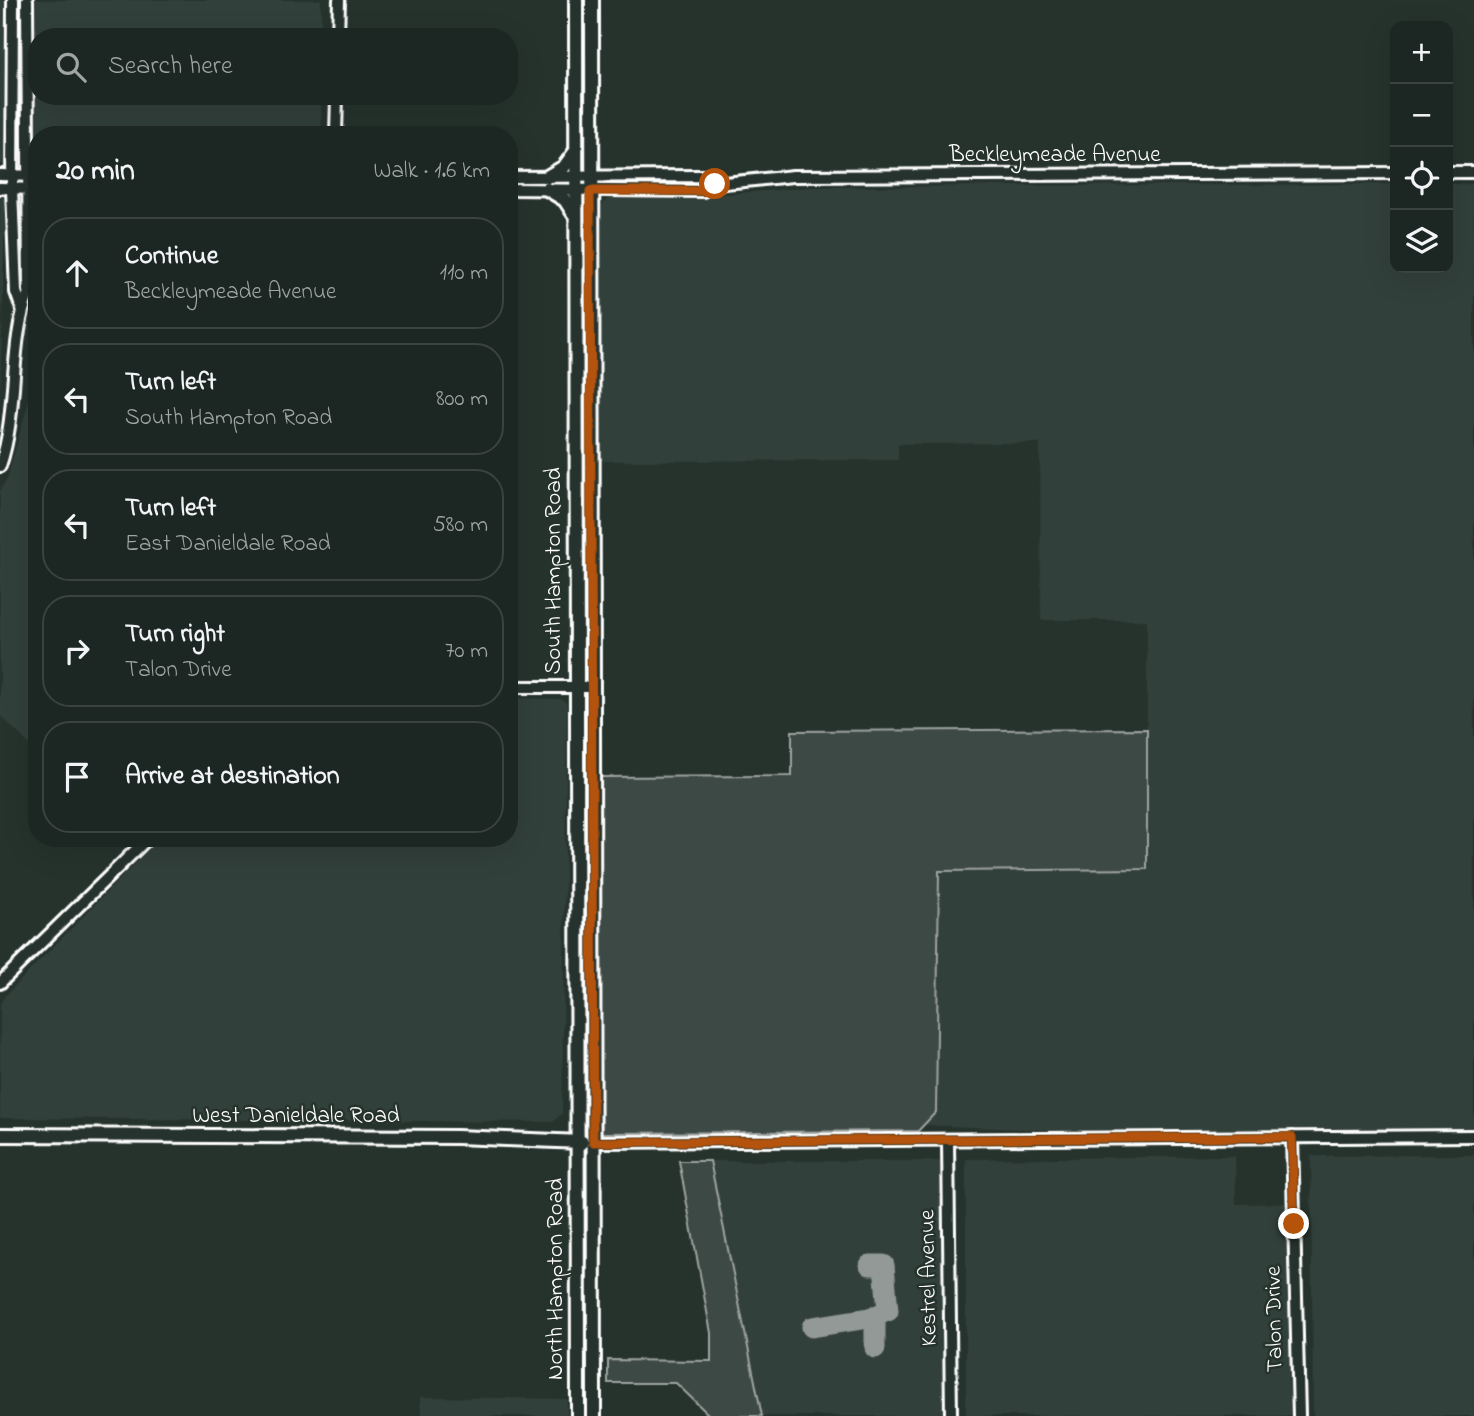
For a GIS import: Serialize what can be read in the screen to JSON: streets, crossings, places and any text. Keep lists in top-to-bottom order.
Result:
{
  "streets": {
    "main road": ["South Hampton Road", "West Danieldale Road", "North Hampton Road"],
    "street": ["Beckleymeade Avenue", "Kestrel Avenue", "Talon Drive"]
  },
  "crossings": [
    ["Beckleymeade Avenue", "South Hampton Road"],
    ["South Hampton Road", "West Danieldale Road"],
    ["South Hampton Road", "North Hampton Road"],
    ["West Danieldale Road", "North Hampton Road"]
  ],
  "page": {
    "map_buttons": ["+", "−"],
    "search": "Search here",
    "heading": ["20 min", "Walk · 1.6 km"],
    "list": [
      ["Continue", "Beckleymeade Avenue", "110 m"],
      ["Turn left", "South Hampton Road", "800 m"],
      ["Turn left", "East Danieldale Road", "580 m"],
      ["Turn right", "Talon Drive", "70 m"],
      "Arrive at destination"
    ]
  }
}
